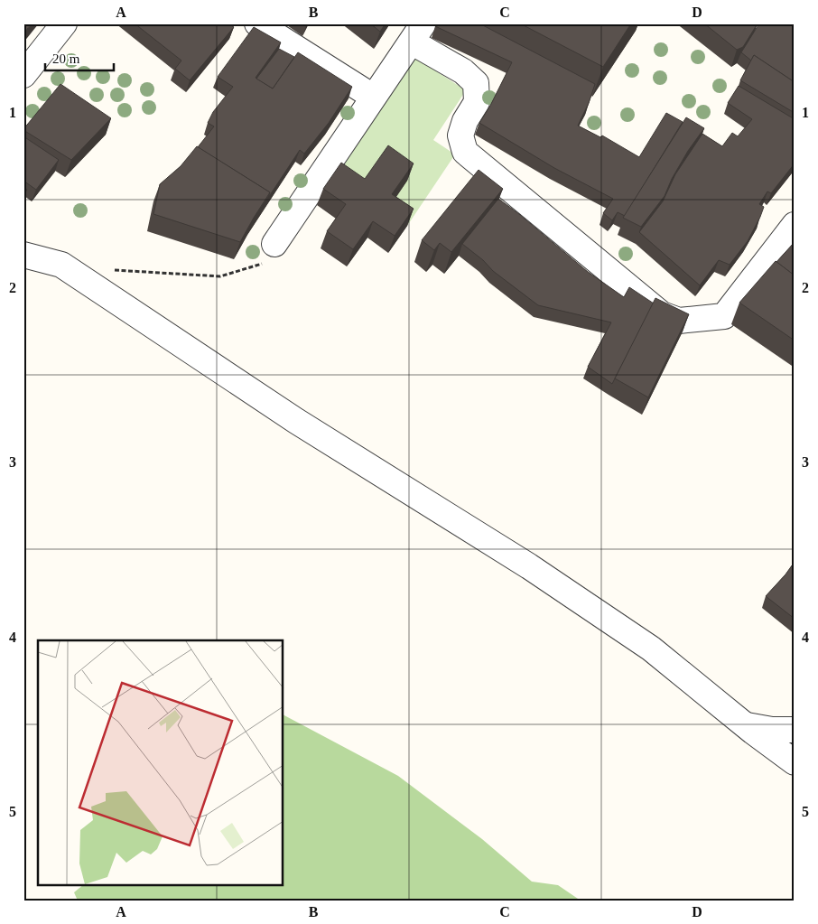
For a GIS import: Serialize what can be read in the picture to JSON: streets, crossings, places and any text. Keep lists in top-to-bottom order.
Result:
{
  "scale_bar": "20 m",
  "grid": {
    "columns": [
      "A",
      "B",
      "C",
      "D"
    ],
    "rows": [
      "1",
      "2",
      "3",
      "4",
      "5"
    ]
  }
}
